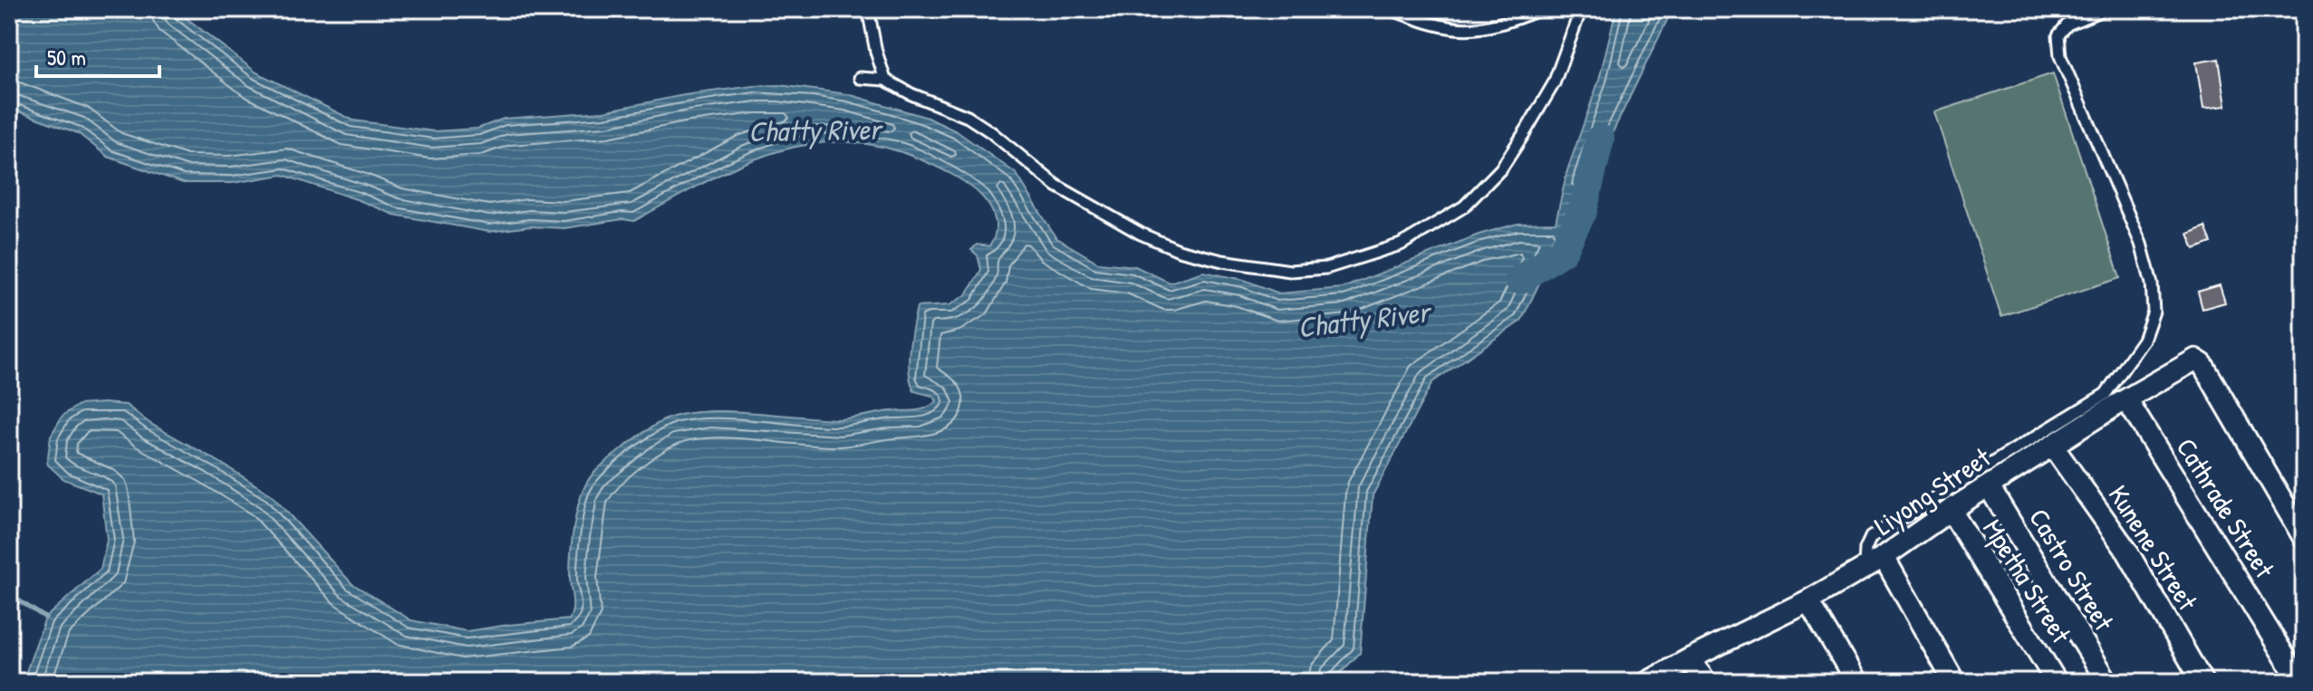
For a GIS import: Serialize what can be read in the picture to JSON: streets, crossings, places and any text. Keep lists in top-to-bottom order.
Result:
{
  "streets": {
    "street": [
      "Liyong Street",
      "Cathrade Street",
      "Kunene Street",
      "Castro Street",
      "Mpetha Street"
    ]
  },
  "crossings": [
    ["Liyong Street", "Cathrade Street"],
    ["Liyong Street", "Kunene Street"],
    ["Liyong Street", "Castro Street"],
    ["Liyong Street", "Mpetha Street"]
  ],
  "water": ["Chatty River"],
  "scale_bar": "50 m"
}
